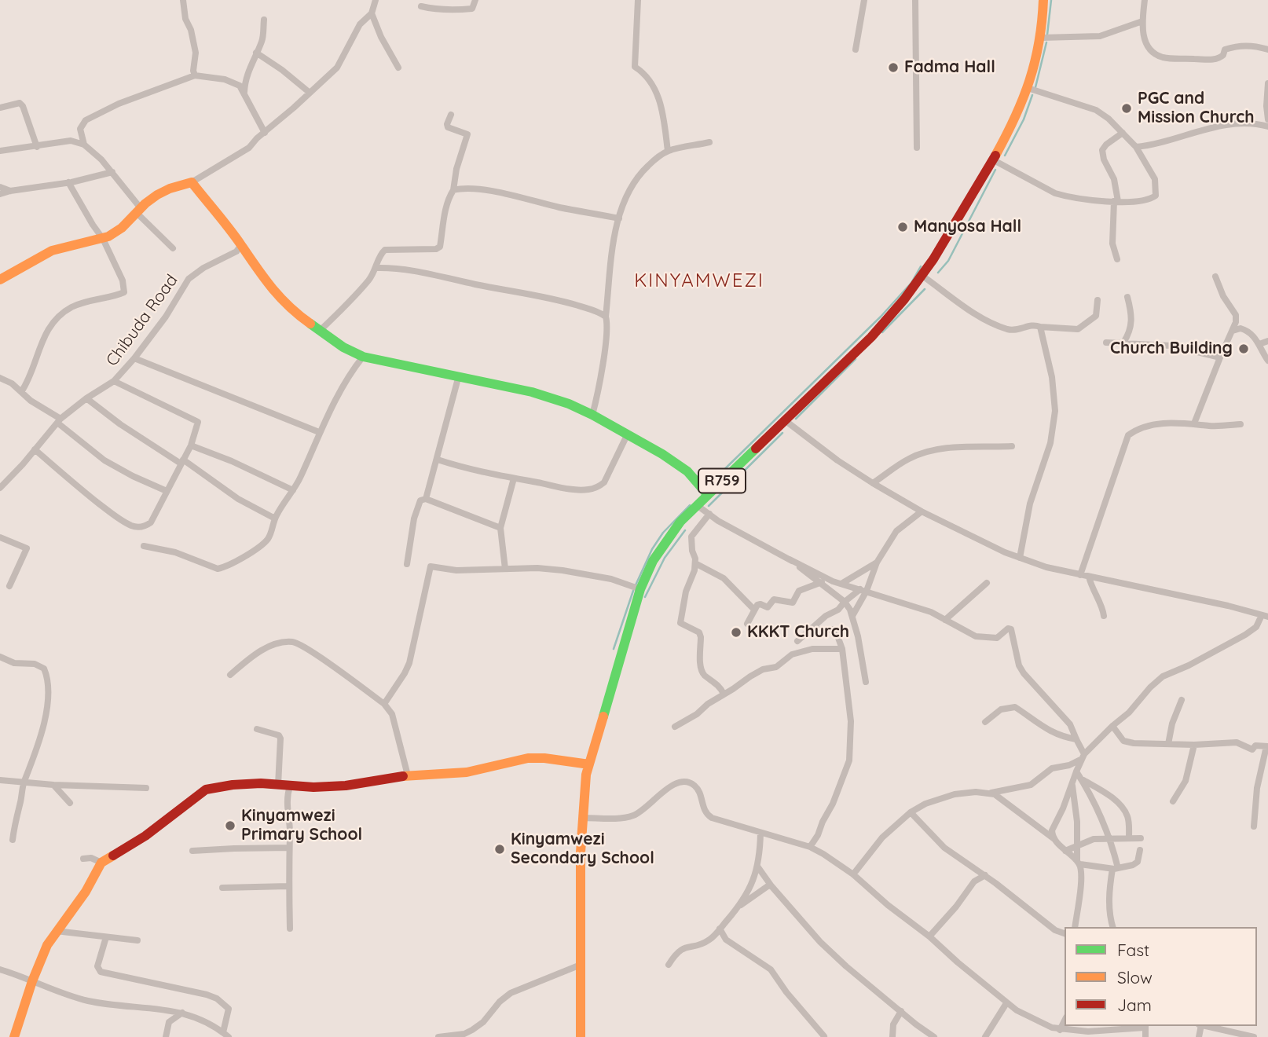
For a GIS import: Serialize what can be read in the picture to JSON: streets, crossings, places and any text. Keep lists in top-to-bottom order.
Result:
{
  "streets": {
    "street": ["Chibuda Road", "R759"]
  },
  "districts": ["KINYAMWEZI"],
  "places": [
    "Fadma Hall",
    "PGC and Mission Church",
    "Manyosa Hall",
    "Church Building",
    "KKKT Church",
    "Kinyamwezi Primary School",
    "Kinyamwezi Secondary School"
  ],
  "legend": ["Fast", "Slow", "Jam"]
}
